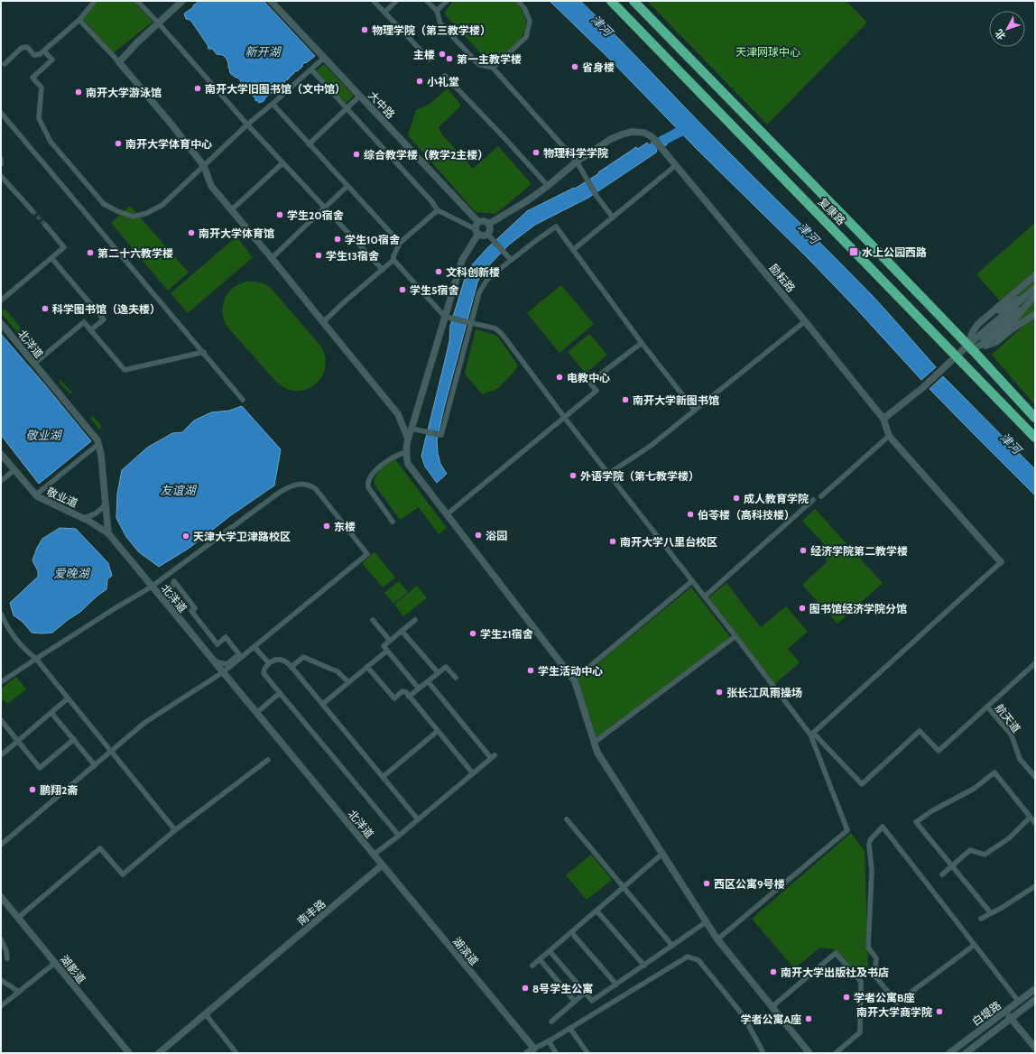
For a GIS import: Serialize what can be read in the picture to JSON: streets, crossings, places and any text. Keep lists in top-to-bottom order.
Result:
{
  "streets": {
    "highway": ["复康路"],
    "street": [
      "大中路",
      "励耘路",
      "北洋道",
      "敬业道",
      "航天道",
      "南丰路",
      "湖滨道",
      "湖影道",
      "白堤路"
    ]
  },
  "crossings": [
    ["北洋道", "敬业道"],
    ["北洋道", "南丰路"],
    ["北洋道", "湖滨道"],
    ["南丰路", "湖滨道"]
  ],
  "water": [
    "津河",
    "新开湖",
    "敬业湖",
    "友谊湖",
    "爱晚湖"
  ],
  "parks": ["天津网球中心"],
  "places": {
    "other": [
      "物理学院（第三教学楼）",
      "主楼",
      "第一主教学楼",
      "省身楼",
      "小礼堂",
      "南开大学旧图书馆（文中馆）",
      "南开大学游泳馆",
      "南开大学体育中心",
      "物理科学学院",
      "综合教学楼（教学2主楼）",
      "学生20宿舍",
      "南开大学体育馆",
      "学生10宿舍",
      "第二十六教学楼",
      "学生13宿舍",
      "文科创新楼",
      "学生5宿舍",
      "科学图书馆（逸夫楼）",
      "电教中心",
      "南开大学新图书馆",
      "外语学院（第七教学楼）",
      "成人教育学院",
      "伯苓楼（高科技楼）",
      "东楼",
      "浴园",
      "天津大学卫津路校区",
      "南开大学八里台校区",
      "经济学院第二教学楼",
      "图书馆经济学院分馆",
      "学生21宿舍",
      "学生活动中心",
      "张长江风雨操场",
      "鹏翔2斋",
      "西区公寓9号楼",
      "南开大学出版社及书店",
      "8号学生公寓",
      "学者公寓B座",
      "南开大学商学院",
      "学者公寓A座"
    ],
    "transit": ["水上公园西路"]
  },
  "north": "bottom left"
}
